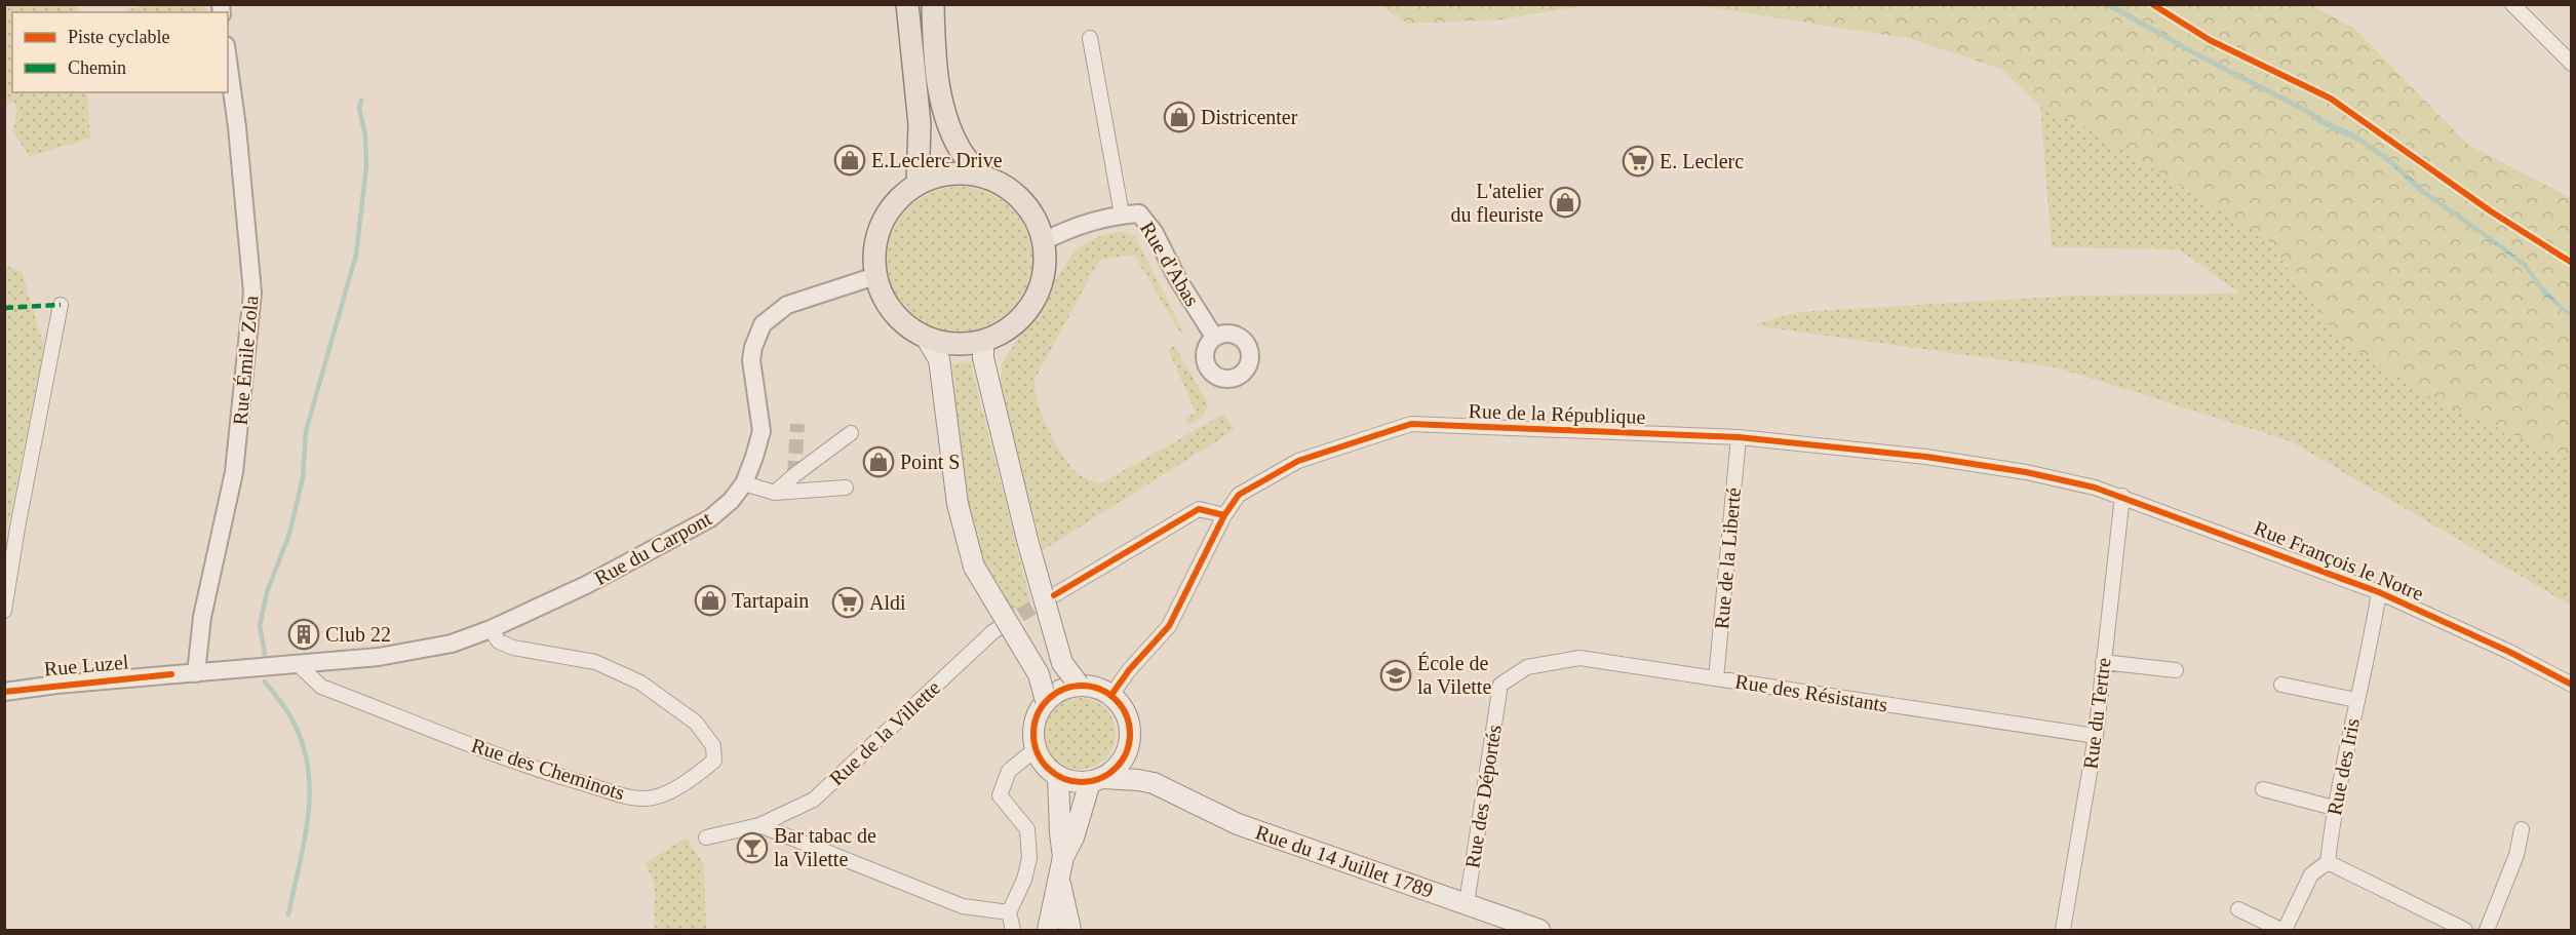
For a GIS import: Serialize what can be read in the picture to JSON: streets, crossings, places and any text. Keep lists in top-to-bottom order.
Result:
{
  "streets": {
    "main road": ["Rue du 14 Juillet 1789"],
    "street": [
      "Rue d'Abas",
      "Rue Émile Zola",
      "Rue de la République",
      "Rue du Carpont",
      "Rue de la Liberté",
      "Rue François le Notre",
      "Rue Luzel",
      "Rue des Résistants",
      "Rue du Tertre",
      "Rue de la Villette",
      "Rue des Iris",
      "Rue des Cheminots",
      "Rue des Déportés"
    ]
  },
  "crossings": [
    ["Rue d'Abas", "Rue du Carpont"],
    ["Rue Émile Zola", "Rue Luzel"],
    ["Rue de la République", "Rue de la Liberté"],
    ["Rue de la République", "Rue François le Notre"],
    ["Rue de la République", "Rue du Tertre"],
    ["Rue de la République", "Rue du 14 Juillet 1789"],
    ["Rue du Carpont", "Rue Luzel"],
    ["Rue du Carpont", "Rue des Cheminots"],
    ["Rue de la Liberté", "Rue des Résistants"],
    ["Rue François le Notre", "Rue du Tertre"],
    ["Rue François le Notre", "Rue des Iris"],
    ["Rue des Résistants", "Rue du Tertre"],
    ["Rue des Résistants", "Rue des Déportés"],
    ["Rue des Déportés", "Rue du 14 Juillet 1789"]
  ],
  "places": {
    "shop": [
      "Districenter",
      "E.Leclerc Drive",
      "L'atelier du fleuriste",
      "Point S",
      "Tartapain"
    ],
    "supermarket": ["E. Leclerc", "Aldi"],
    "building": ["Club 22"],
    "school or university": ["École de la Vilette"],
    "bar": ["Bar tabac de la Vilette"]
  },
  "legend": ["Piste cyclable", "Chemin"]
}
